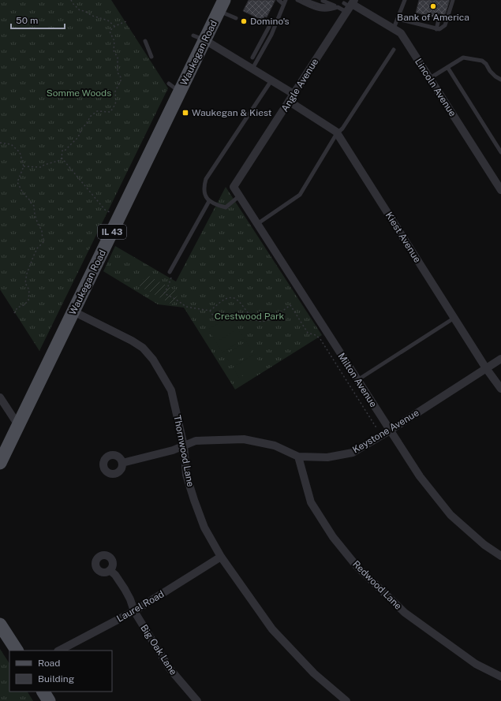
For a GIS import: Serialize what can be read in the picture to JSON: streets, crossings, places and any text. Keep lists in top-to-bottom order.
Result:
{
  "streets": {
    "main road": ["Waukegan Road", "IL 43"],
    "street": [
      "Angle Avenue",
      "Lincoln Avenue",
      "Kiest Avenue",
      "Milton Avenue",
      "Keystone Avenue",
      "Thornwood Lane",
      "Redwood Lane",
      "Laurel Road",
      "Big Oak Lane"
    ]
  },
  "crossings": [
    ["Waukegan Road", "Thornwood Lane"],
    ["Angle Avenue", "Lincoln Avenue"],
    ["Angle Avenue", "Kiest Avenue"],
    ["Angle Avenue", "Milton Avenue"],
    ["Kiest Avenue", "Keystone Avenue"],
    ["Milton Avenue", "Keystone Avenue"],
    ["Keystone Avenue", "Thornwood Lane"],
    ["Keystone Avenue", "Redwood Lane"],
    ["Thornwood Lane", "Laurel Road"],
    ["Laurel Road", "Big Oak Lane"]
  ],
  "parks": ["Somme Woods", "Crestwood Park"],
  "places": {
    "other": ["Bank of America", "Domino's"],
    "transit": ["Waukegan & Kiest"]
  },
  "legend": ["Road", "Building"],
  "scale_bar": "50 m"
}
